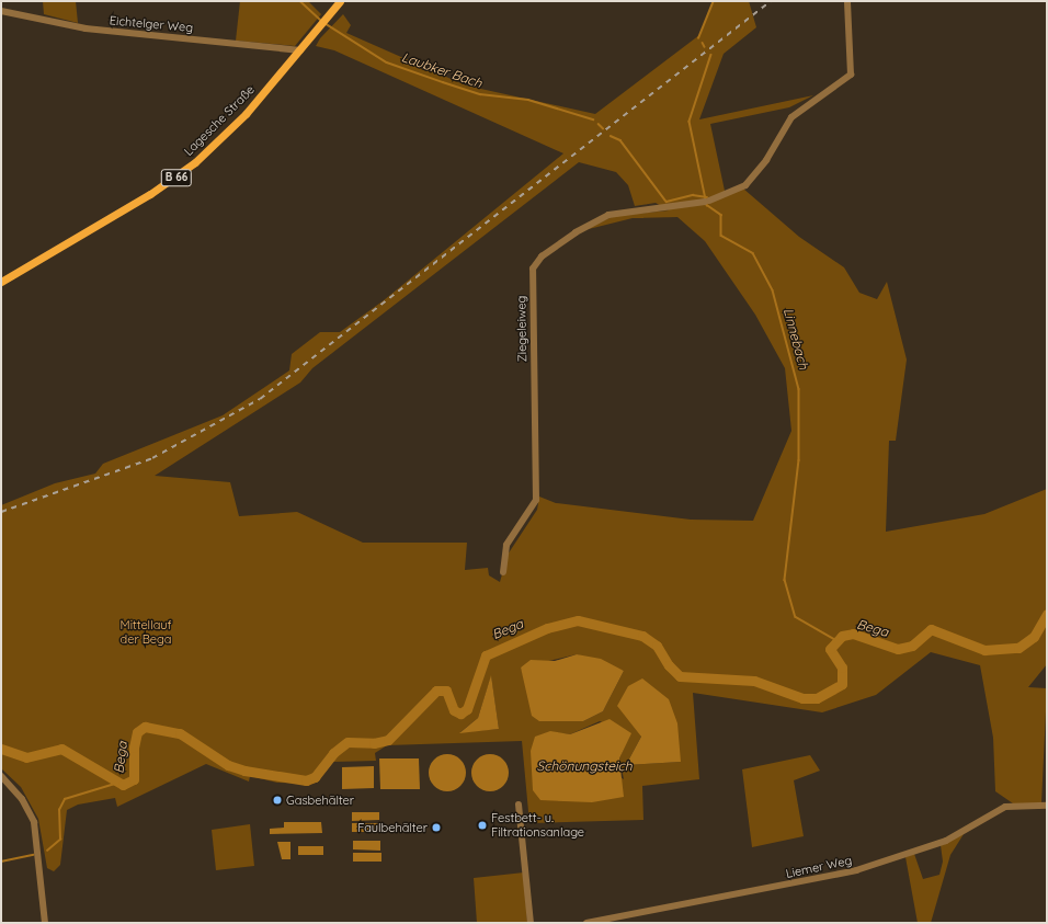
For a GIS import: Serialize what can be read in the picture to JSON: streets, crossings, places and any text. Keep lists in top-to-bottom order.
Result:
{
  "streets": {
    "main road": ["Lagesche Straße", "B 66"],
    "street": ["Eichtelger Weg", "Ziegeleiweg", "Liemer Weg"]
  },
  "crossings": [
    ["Eichtelger Weg", "Lagesche Straße"]
  ],
  "water": [
    "Laubker Bach",
    "Linnebach",
    "Bega",
    "Schönungsteich"
  ],
  "parks": ["Mittellauf der Bega"],
  "places": ["Gasbehälter", "Festbett- u. Filtrationsanlage", "Faulbehälter"]
}
